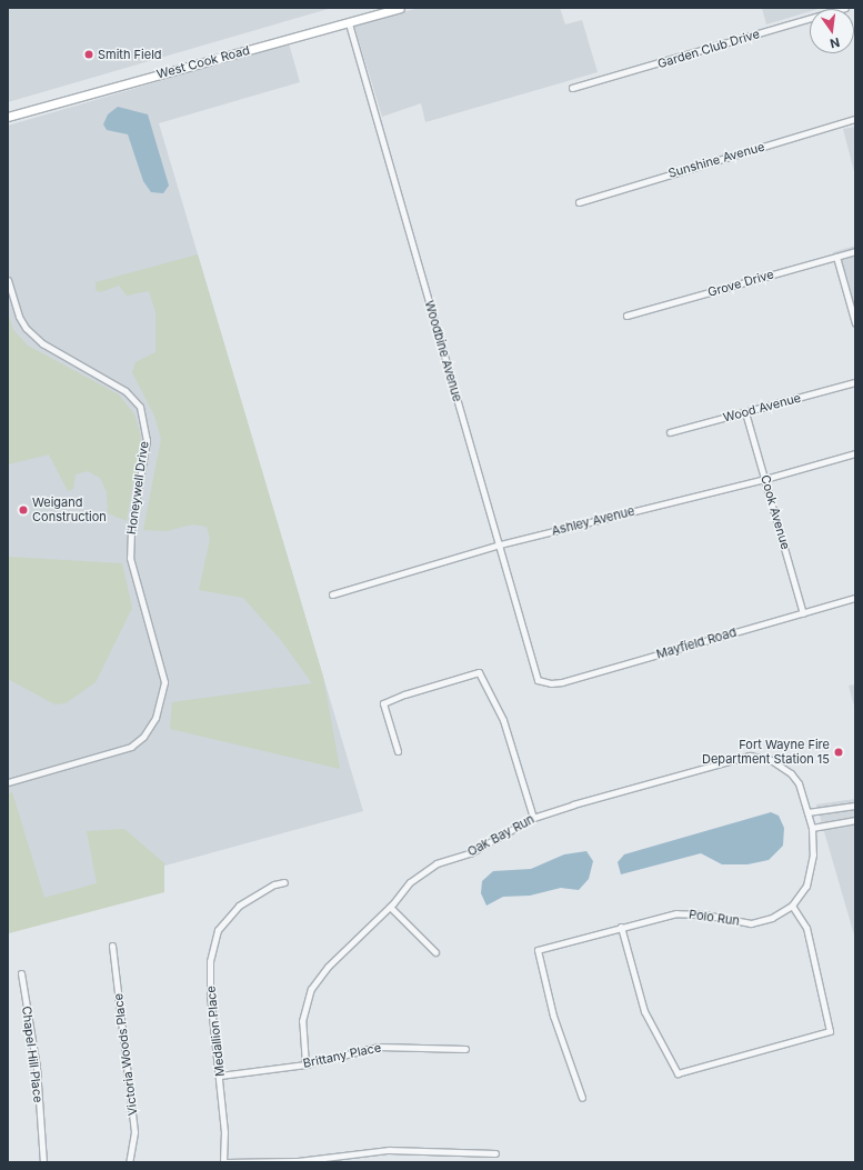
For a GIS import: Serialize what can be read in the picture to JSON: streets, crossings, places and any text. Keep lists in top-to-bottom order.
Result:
{
  "streets": {
    "main road": ["West Cook Road"],
    "street": [
      "Garden Club Drive",
      "Sunshine Avenue",
      "Grove Drive",
      "Woodbine Avenue",
      "Wood Avenue",
      "Honeywell Drive",
      "Cook Avenue",
      "Ashley Avenue",
      "Mayfield Road",
      "Oak Bay Run",
      "Polo Run",
      "Medallion Place",
      "Chapel Hill Place",
      "Victoria Woods Place",
      "Brittany Place"
    ]
  },
  "crossings": [
    ["West Cook Road", "Woodbine Avenue"],
    ["Woodbine Avenue", "Ashley Avenue"],
    ["Woodbine Avenue", "Mayfield Road"],
    ["Wood Avenue", "Cook Avenue"],
    ["Cook Avenue", "Ashley Avenue"],
    ["Cook Avenue", "Mayfield Road"],
    ["Oak Bay Run", "Polo Run"],
    ["Oak Bay Run", "Brittany Place"],
    ["Medallion Place", "Brittany Place"]
  ],
  "places": ["Smith Field", "Weigand Construction", "Fort Wayne Fire Department Station 15"],
  "north": "bottom"
}
